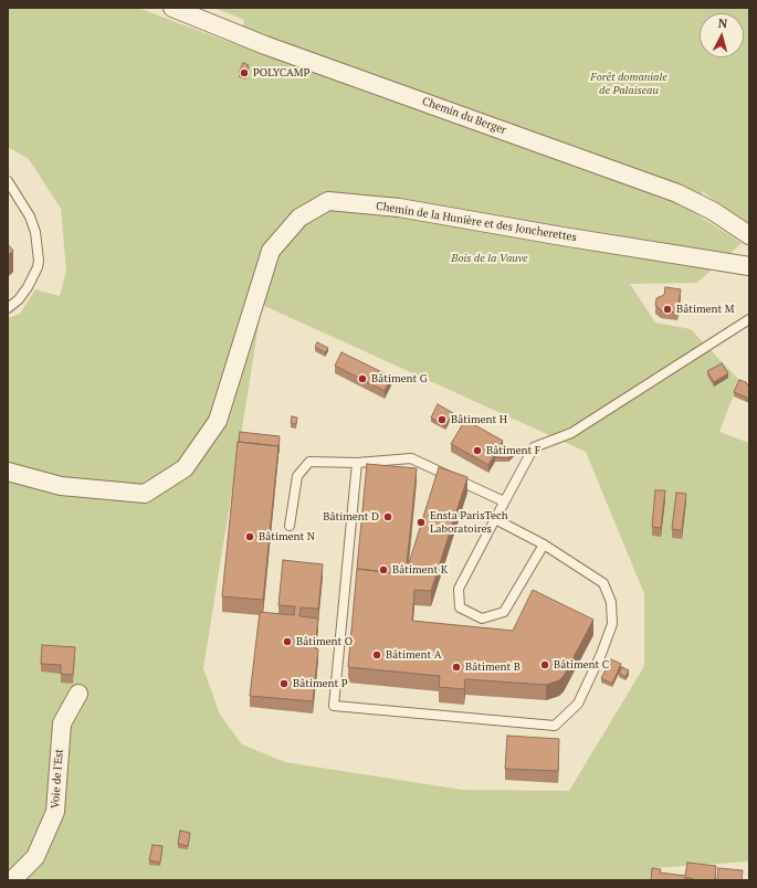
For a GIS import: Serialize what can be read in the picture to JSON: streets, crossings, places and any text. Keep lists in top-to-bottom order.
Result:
{
  "streets": {
    "street": ["Chemin du Berger", "Chemin de la Hunière et des Joncherettes", "Voie de l'Est"]
  },
  "parks": ["Forêt domaniale de Palaiseau", "Bois de la Vauve"],
  "places": [
    "POLYCAMP",
    "Bâtiment M",
    "Bâtiment G",
    "Bâtiment H",
    "Bâtiment F",
    "Bâtiment D",
    "Ensta ParisTech Laboratoires",
    "Bâtiment N",
    "Bâtiment K",
    "Bâtiment O",
    "Bâtiment A",
    "Bâtiment C",
    "Bâtiment B",
    "Bâtiment P"
  ],
  "north": "top"
}
